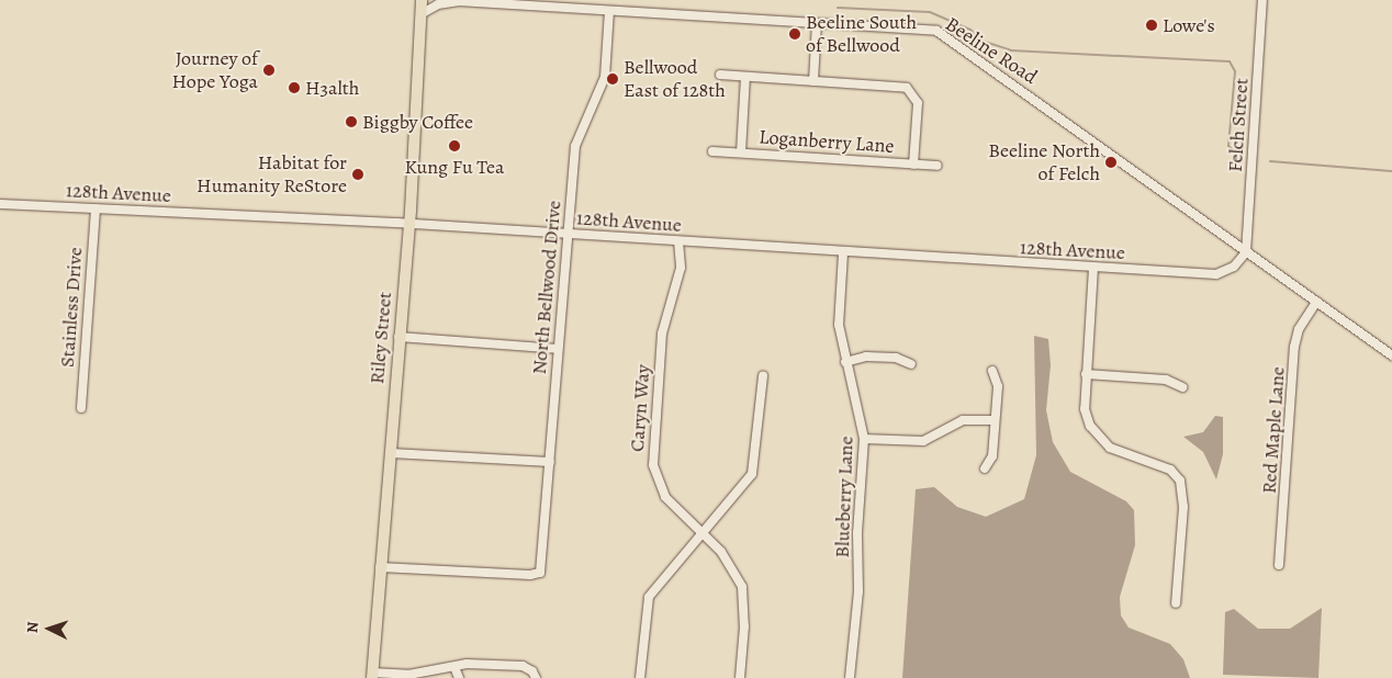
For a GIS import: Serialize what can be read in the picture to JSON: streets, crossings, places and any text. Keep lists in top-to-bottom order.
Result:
{
  "streets": {
    "main road": ["Riley Street"],
    "street": [
      "Beeline Road",
      "Felch Street",
      "Loganberry Lane",
      "128th Avenue",
      "North Bellwood Drive",
      "Stainless Drive",
      "Caryn Way",
      "Red Maple Lane",
      "Blueberry Lane"
    ]
  },
  "crossings": [
    ["Beeline Road", "Felch Street"],
    ["Beeline Road", "128th Avenue"],
    ["Beeline Road", "North Bellwood Drive"],
    ["Beeline Road", "Riley Street"],
    ["Beeline Road", "Red Maple Lane"],
    ["Felch Street", "128th Avenue"],
    ["128th Avenue", "North Bellwood Drive"],
    ["128th Avenue", "Stainless Drive"],
    ["128th Avenue", "Riley Street"],
    ["128th Avenue", "Caryn Way"],
    ["128th Avenue", "Blueberry Lane"],
    ["North Bellwood Drive", "Riley Street"]
  ],
  "places": [
    "Lowe's",
    "Beeline South of Bellwood",
    "Journey of Hope Yoga",
    "Bellwood East of 128th",
    "H3alth",
    "Biggby Coffee",
    "Kung Fu Tea",
    "Beeline North of Felch",
    "Habitat for Humanity ReStore"
  ],
  "north": "left"
}
